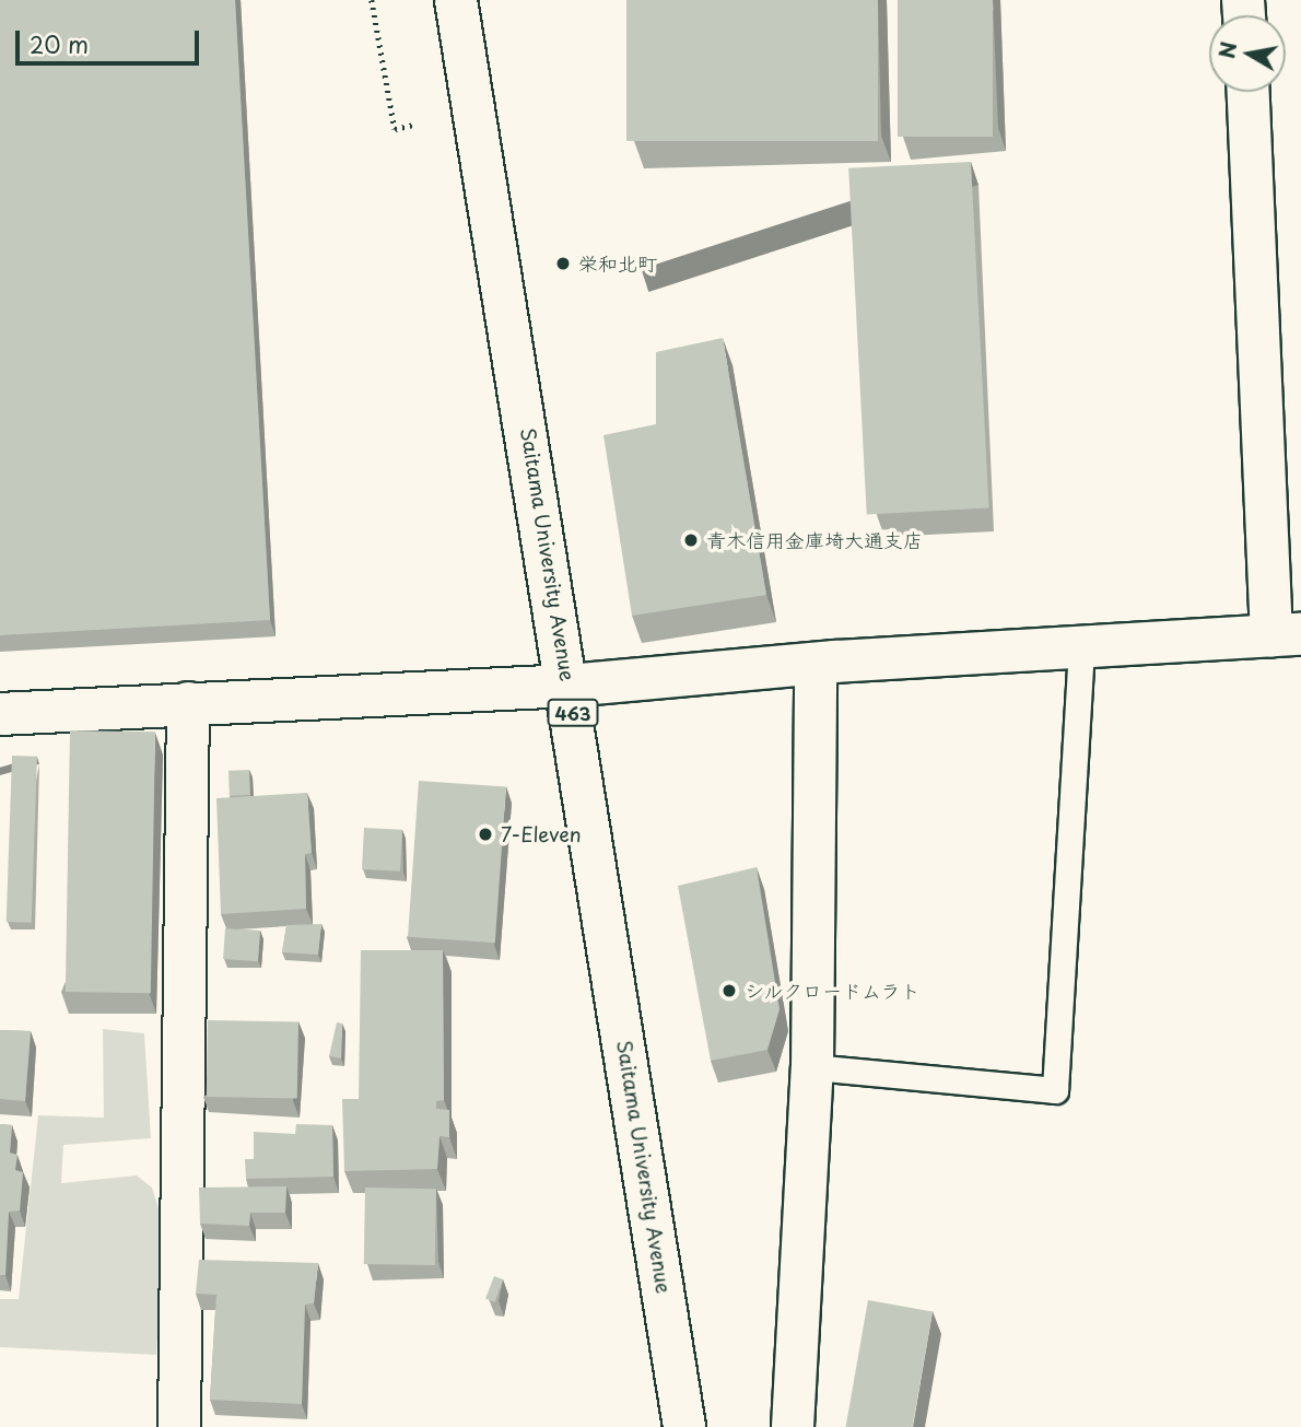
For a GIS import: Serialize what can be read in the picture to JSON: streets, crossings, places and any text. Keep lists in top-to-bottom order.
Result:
{
  "streets": {
    "main road": ["Saitama University Avenue", "463"]
  },
  "places": [
    "栄和北町",
    "青木信用金庫埼大通支店",
    "7-Eleven",
    "シルクロードムラト"
  ],
  "scale_bar": "20 m",
  "north": "left"
}
